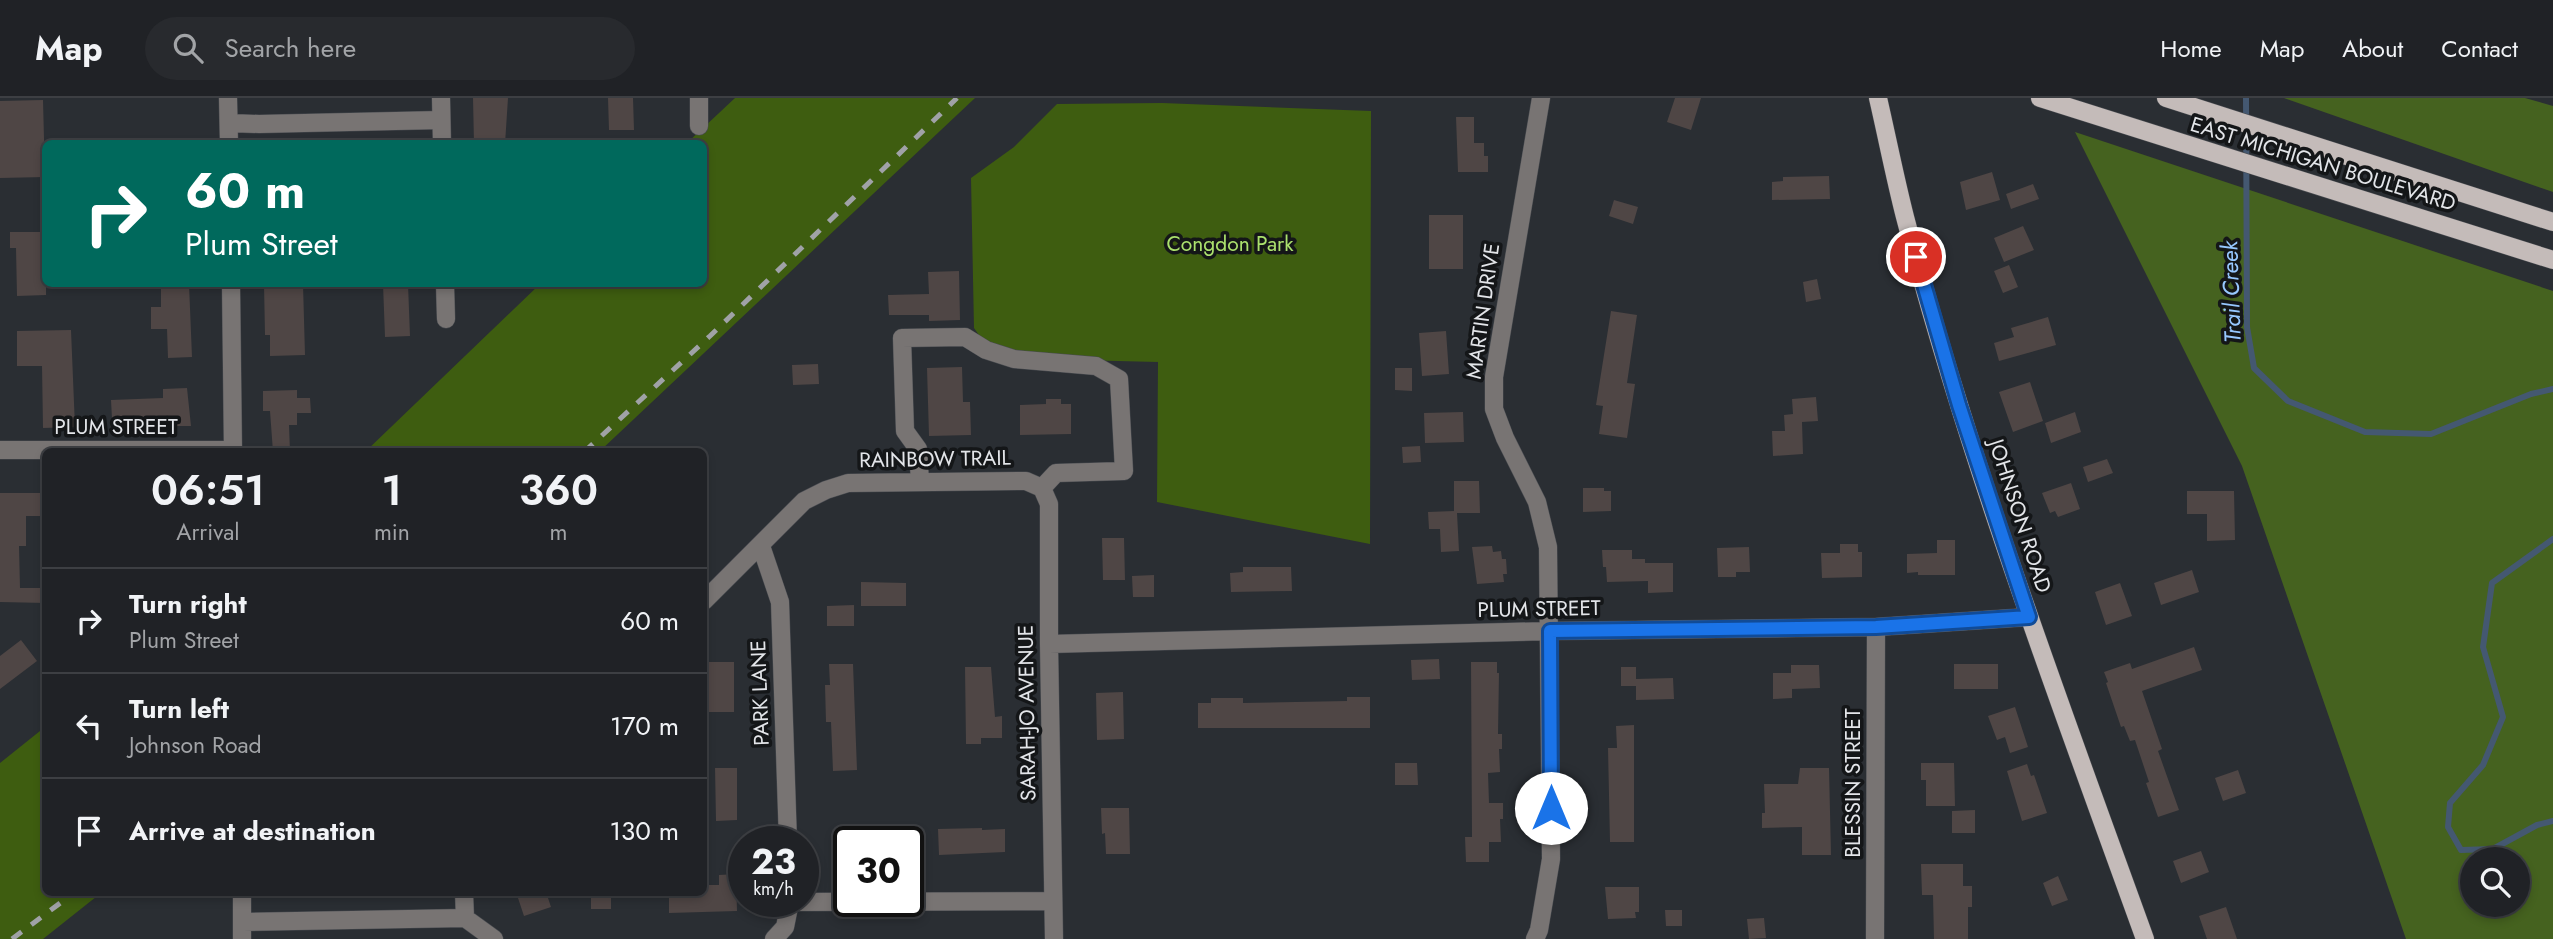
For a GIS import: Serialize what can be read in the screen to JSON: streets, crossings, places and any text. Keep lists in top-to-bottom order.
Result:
{
  "streets": {
    "main road": ["EAST MICHIGAN BOULEVARD", "JOHNSON ROAD"],
    "street": [
      "MARTIN DRIVE",
      "PLUM STREET",
      "RAINBOW TRAIL",
      "PARK LANE",
      "SARAH-JO AVENUE",
      "BLESSIN STREET"
    ]
  },
  "crossings": [
    ["MARTIN DRIVE", "PLUM STREET"],
    ["PLUM STREET", "JOHNSON ROAD"],
    ["PLUM STREET", "SARAH-JO AVENUE"],
    ["PLUM STREET", "BLESSIN STREET"],
    ["RAINBOW TRAIL", "PARK LANE"],
    ["RAINBOW TRAIL", "SARAH-JO AVENUE"]
  ],
  "water": ["Trail Creek"],
  "parks": ["Congdon Park"],
  "page": {
    "header": "Map",
    "search": "Search here",
    "nav": [
      "Home",
      "Map",
      "About",
      "Contact"
    ],
    "turn": ["60 m", "Plum Street"],
    "eta": [
      "06:51",
      "Arrival",
      "1",
      "min",
      "360",
      "m"
    ],
    "list": [
      {
        "name": "Turn right",
        "note": "Plum Street",
        "value": "60 m"
      },
      {
        "name": "Turn left",
        "note": "Johnson Road",
        "value": "170 m"
      },
      {
        "name": "Arrive at destination",
        "value": "130 m"
      }
    ],
    "speed": "23 km/h",
    "limit": "30"
  }
}
